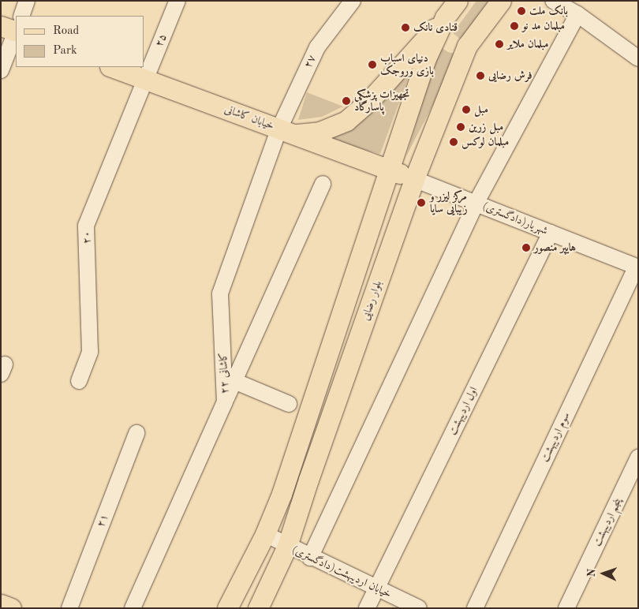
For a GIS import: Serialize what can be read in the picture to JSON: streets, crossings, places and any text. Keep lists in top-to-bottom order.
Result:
{
  "streets": {
    "main road": ["خیابان کاشانی", "بلوار رضایی"],
    "street": [
      "۲۵",
      "۲۷",
      "شهریار(دادگستری)",
      "۲۰",
      "کاشانی ۲۲",
      "اول اردیبهشت",
      "سوم اردیبهشت",
      "۲۱",
      "پنجم اردیبهشت",
      "خیابان اردیبهشت(دادگستری)"
    ]
  },
  "crossings": [
    ["۲۵", "خیابان کاشانی"],
    ["۲۵", "۲۰"],
    ["۲۷", "خیابان کاشانی"],
    ["۲۷", "کاشانی ۲۲"],
    ["خیابان کاشانی", "شهریار(دادگستری)"],
    ["خیابان کاشانی", "۲۰"],
    ["خیابان کاشانی", "بلوار رضایی"],
    ["خیابان کاشانی", "کاشانی ۲۲"],
    ["شهریار(دادگستری)", "بلوار رضایی"],
    ["شهریار(دادگستری)", "اول اردیبهشت"],
    ["شهریار(دادگستری)", "سوم اردیبهشت"],
    ["بلوار رضایی", "خیابان اردیبهشت(دادگستری)"],
    ["اول اردیبهشت", "خیابان اردیبهشت(دادگستری)"]
  ],
  "places": [
    "بانک ملت",
    "مبلمان مد نو",
    "قنادی نانک",
    "مبلمان ملایر",
    "دنیای اسباب بازی وروجک",
    "فرش رضایی",
    "تجهیزات پزشکی پاسارگاد",
    "مبل",
    "مبل زرین",
    "مبلمان لوکس",
    "مرکز لیزر و زیبایی سایا",
    "هایپر منصور"
  ],
  "legend": ["Road", "Park"],
  "north": "left"
}
